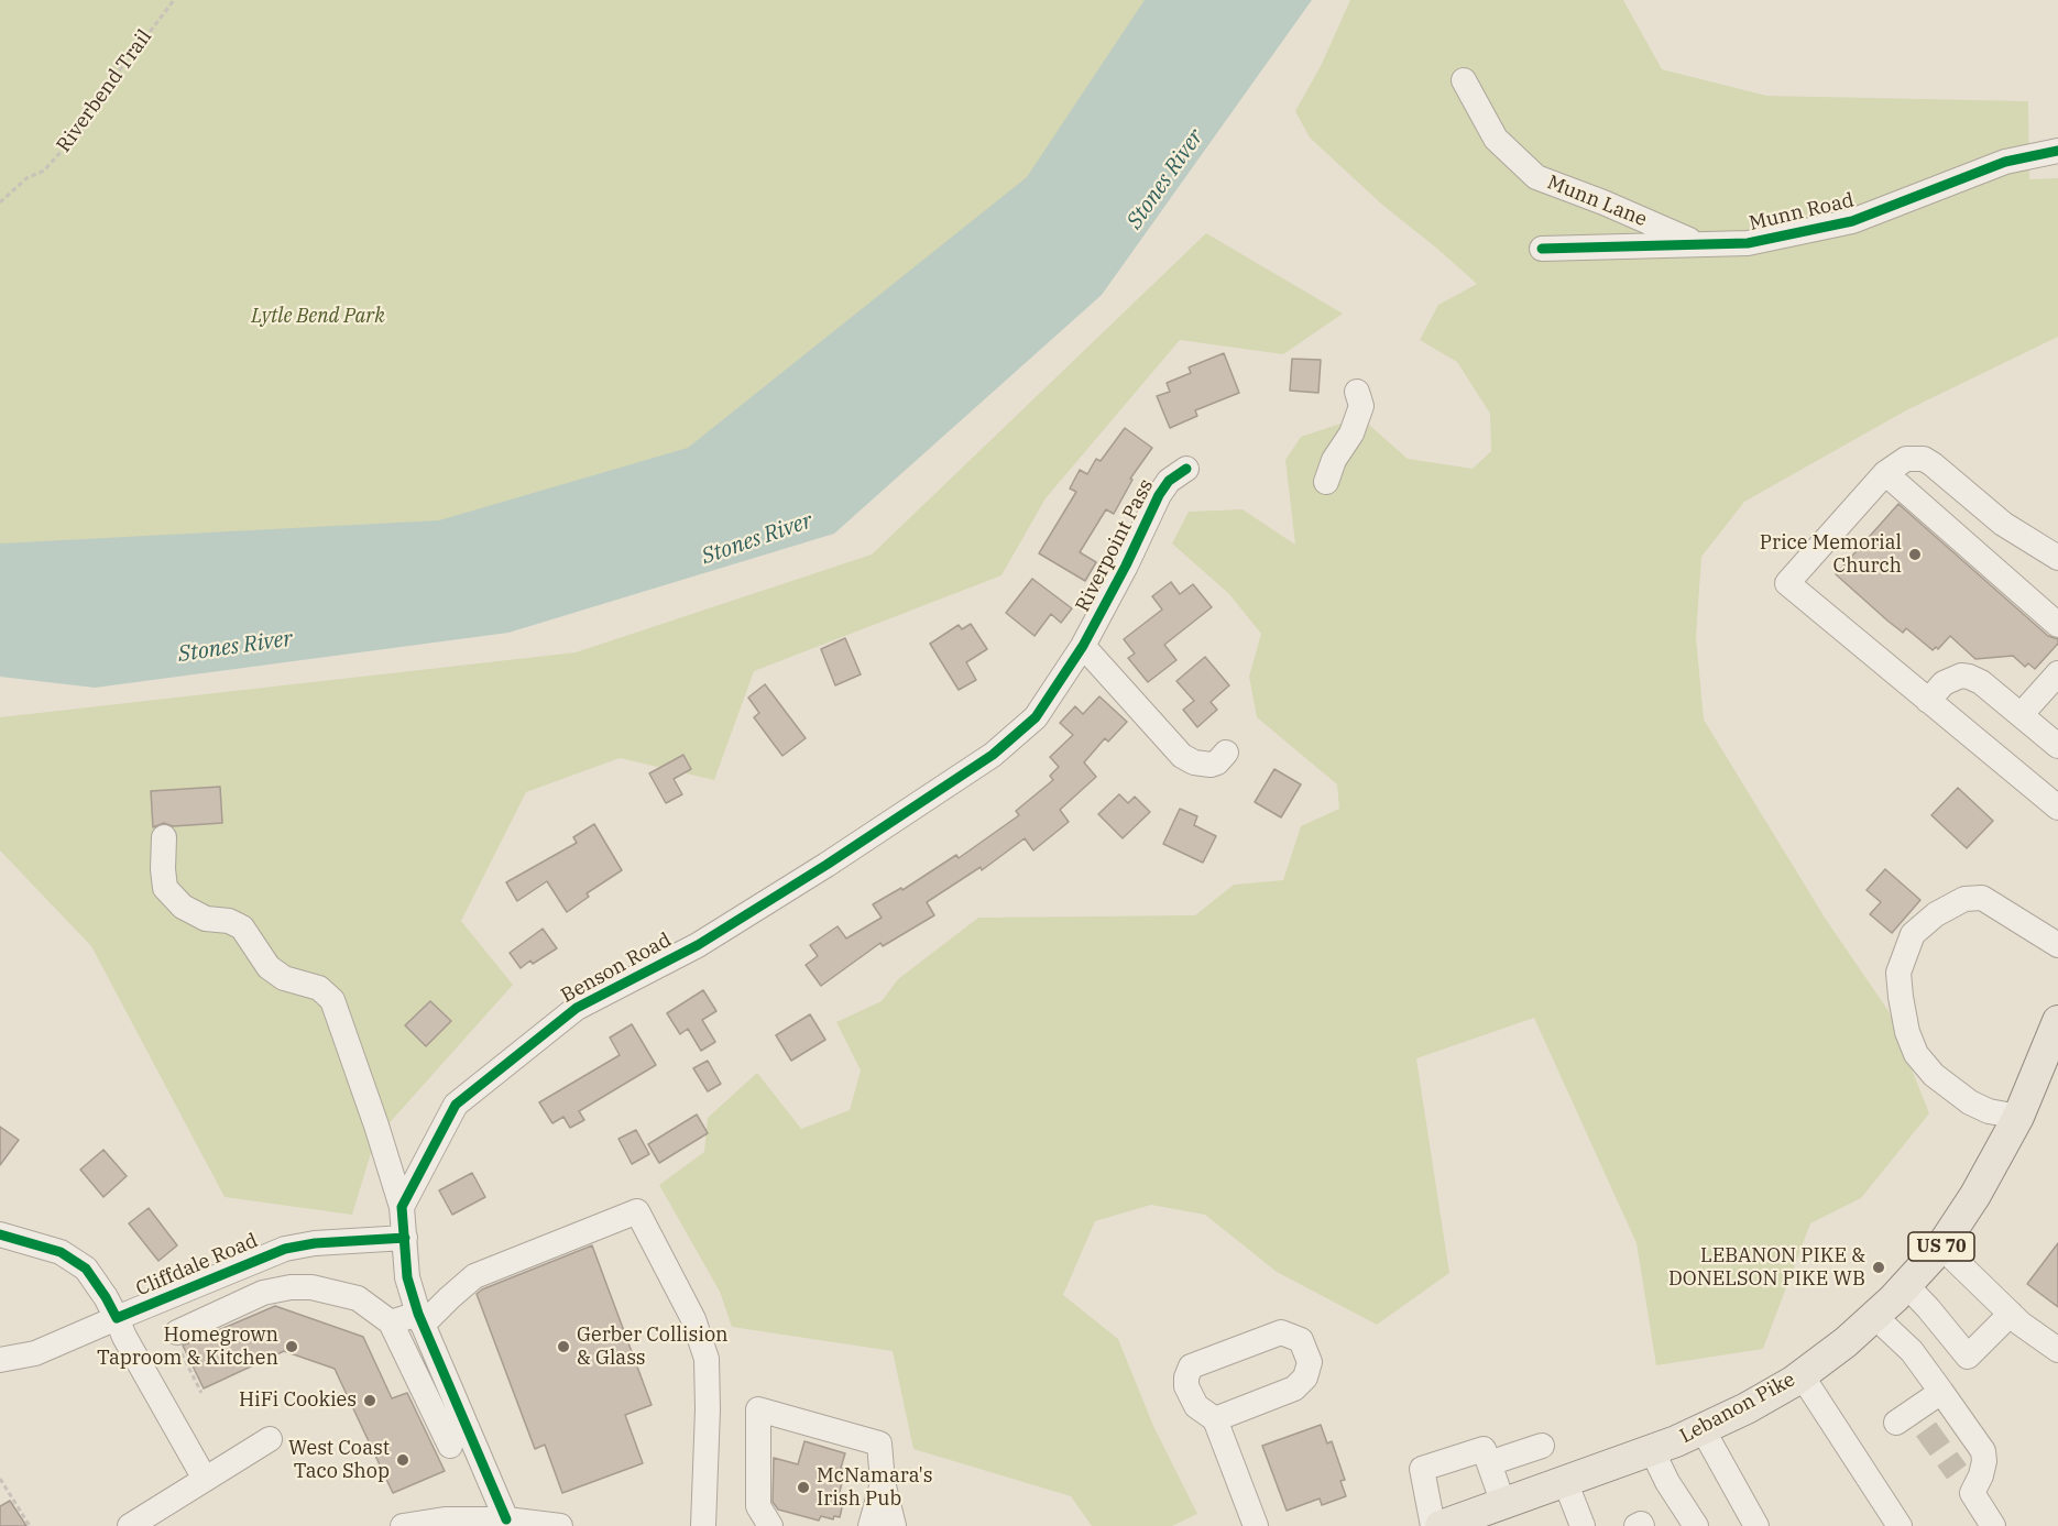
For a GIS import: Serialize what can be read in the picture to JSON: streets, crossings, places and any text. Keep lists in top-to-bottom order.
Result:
{
  "streets": {
    "main road": ["US 70", "Lebanon Pike"],
    "street": [
      "Munn Lane",
      "Munn Road",
      "Riverpoint Pass",
      "Benson Road",
      "Cliffdale Road"
    ],
    "path": ["Riverbend Trail"]
  },
  "crossings": [
    ["Munn Lane", "Munn Road"],
    ["Riverpoint Pass", "Benson Road"]
  ],
  "water": ["Stones River"],
  "parks": ["Lytle Bend Park"],
  "places": [
    "Price Memorial Church",
    "LEBANON PIKE & DONELSON PIKE WB",
    "Homegrown Taproom & Kitchen",
    "Gerber Collision & Glass",
    "HiFi Cookies",
    "West Coast Taco Shop",
    "McNamara's Irish Pub"
  ]
}
